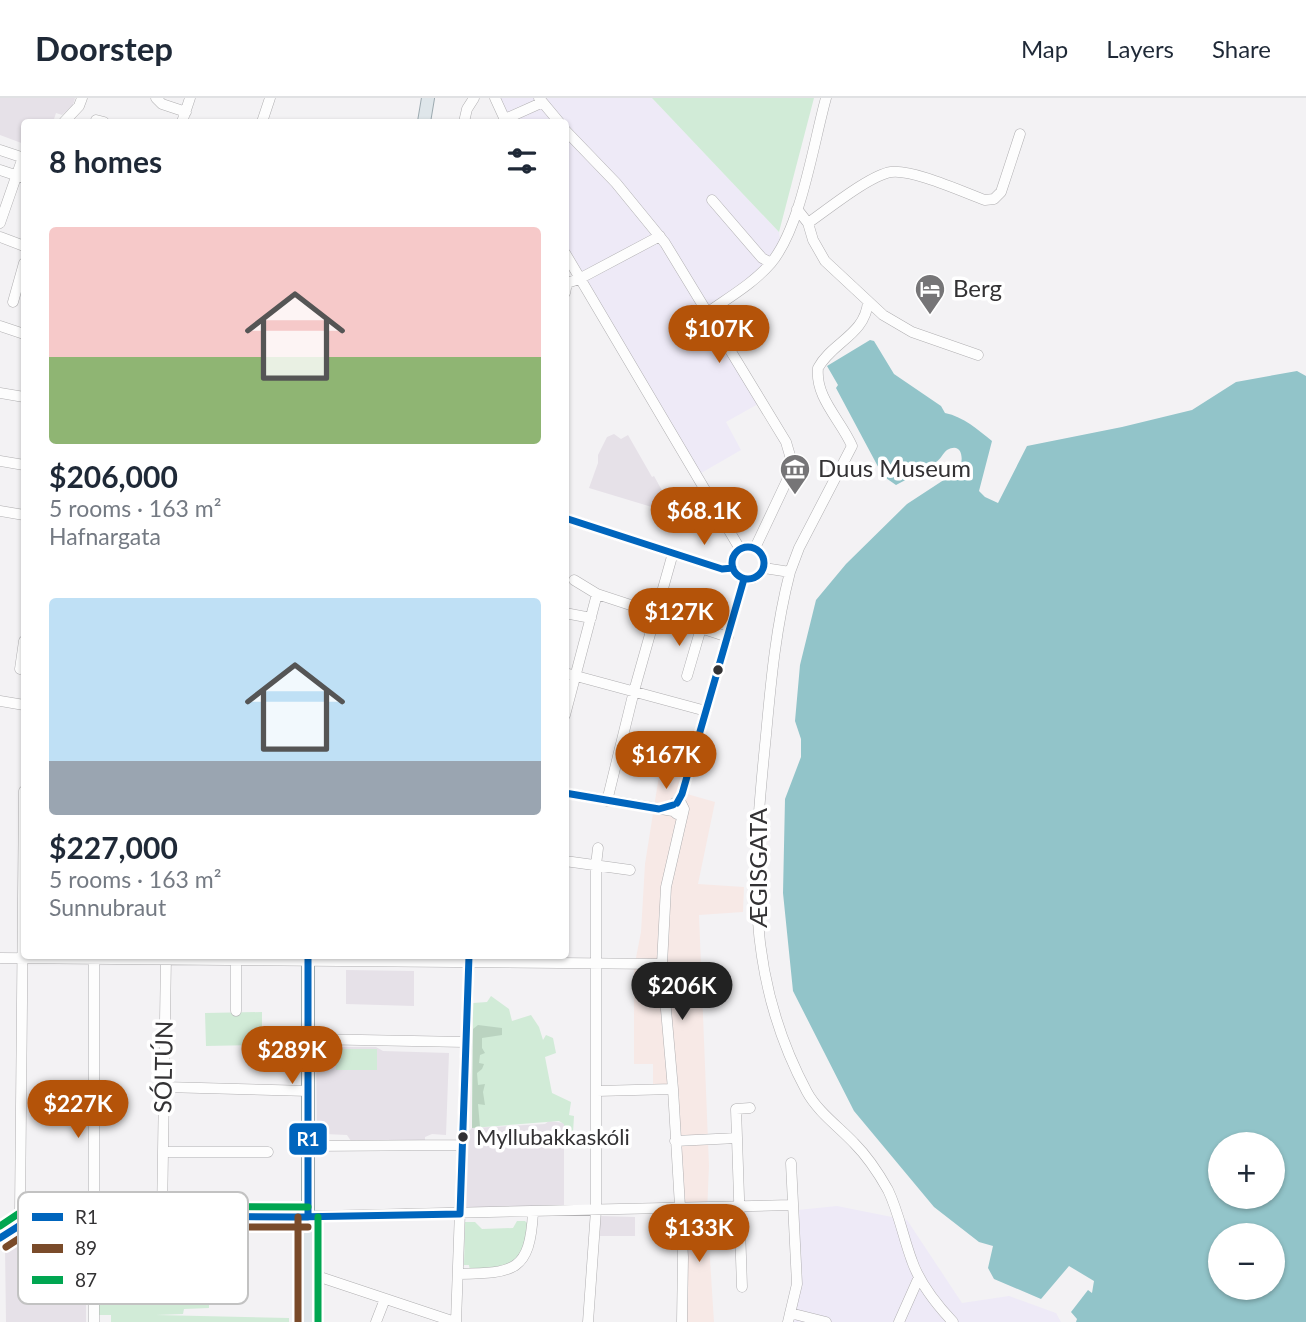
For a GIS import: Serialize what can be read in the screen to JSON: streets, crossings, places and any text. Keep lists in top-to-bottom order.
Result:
{
  "streets": {
    "street": ["ÆGISGATA", "SÓLTÚN"]
  },
  "places": {
    "hotel": ["Berg"],
    "museum": ["Duus Museum"],
    "other": ["Myllubakkaskóli"]
  },
  "lines": ["transit line R1", "transit line 87", "transit line 89"],
  "legend": ["R1", "89", "87"],
  "page": {
    "header": "Doorstep",
    "nav": ["Map", "Layers", "Share"],
    "heading": "8 homes",
    "list": [
      {
        "name": "$206,000",
        "note": "5 rooms · 163 m² · Hafnargata"
      },
      {
        "name": "$227,000",
        "note": "5 rooms · 163 m² · Sunnubraut"
      }
    ],
    "price": [
      "$107K",
      "$68.1K",
      "$127K",
      "$167K",
      "$206K",
      "$289K",
      "$227K",
      "$133K"
    ],
    "map_buttons": ["+", "−"]
  }
}
